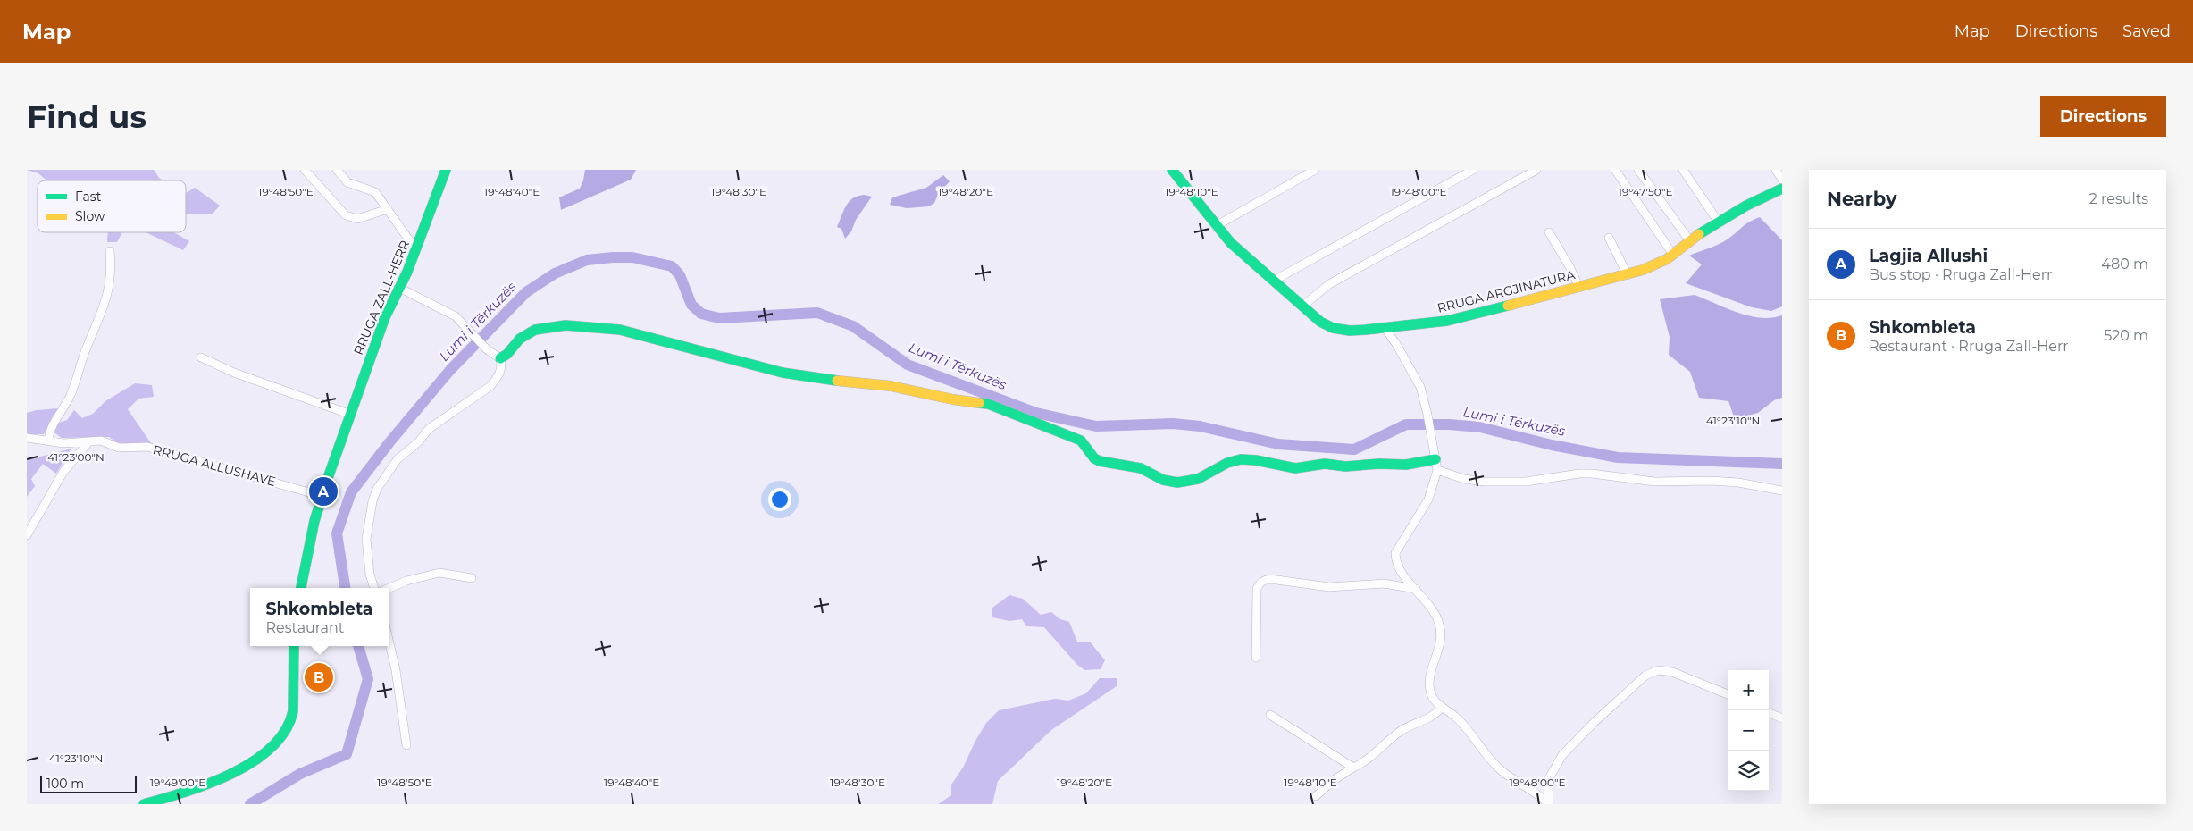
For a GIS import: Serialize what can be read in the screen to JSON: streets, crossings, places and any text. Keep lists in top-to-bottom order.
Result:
{
  "streets": {
    "street": ["RRUGA ARGJINATURA", "RRUGA ZALL-HERR", "RRUGA ALLUSHAVE"]
  },
  "crossings": [
    ["RRUGA ZALL-HERR", "RRUGA ALLUSHAVE"]
  ],
  "water": ["Lumi i Tërkuzës"],
  "legend": ["Fast", "Slow"],
  "scale_bar": "100 m",
  "page": {
    "header": "Map",
    "nav": ["Map", "Directions", "Saved"],
    "buttons": "Directions",
    "title": "Find us",
    "heading": ["Nearby", "2 results"],
    "list": [
      {
        "mark": "A",
        "name": "Lagjia Allushi",
        "note": "Bus stop · Rruga Zall-Herr",
        "value": "480 m"
      },
      {
        "mark": "B",
        "name": "Shkombleta",
        "note": "Restaurant · Rruga Zall-Herr",
        "value": "520 m"
      }
    ],
    "pins": ["A", "B"],
    "popup": ["Shkombleta", "Restaurant"],
    "map_buttons": ["+", "−"],
    "scale": "100 m"
  },
  "coordinates": [
    "19°48'50\"E",
    "19°48'40\"E",
    "19°48'30\"E",
    "19°48'20\"E",
    "19°48'10\"E",
    "19°48'00\"E",
    "19°47'50\"E",
    "41°23'10\"N",
    "41°23'00\"N",
    "19°49'00\"E"
  ]
}
